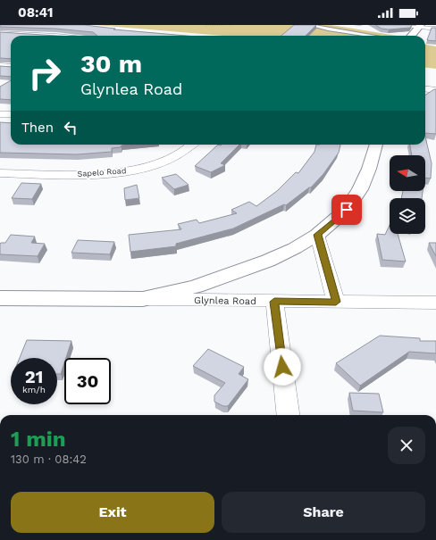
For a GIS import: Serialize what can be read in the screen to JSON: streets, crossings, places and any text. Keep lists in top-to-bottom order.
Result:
{
  "streets": {
    "street": ["Sapelo Road", "Glynlea Road"]
  },
  "north": "left",
  "page": {
    "status": "08:41",
    "turn": ["30 m", "Glynlea Road"],
    "then": "Then",
    "speed": "21 km/h",
    "limit": "30",
    "heading": ["1 min", "130 m · 08:42"],
    "buttons": ["Exit", "Share"]
  }
}
